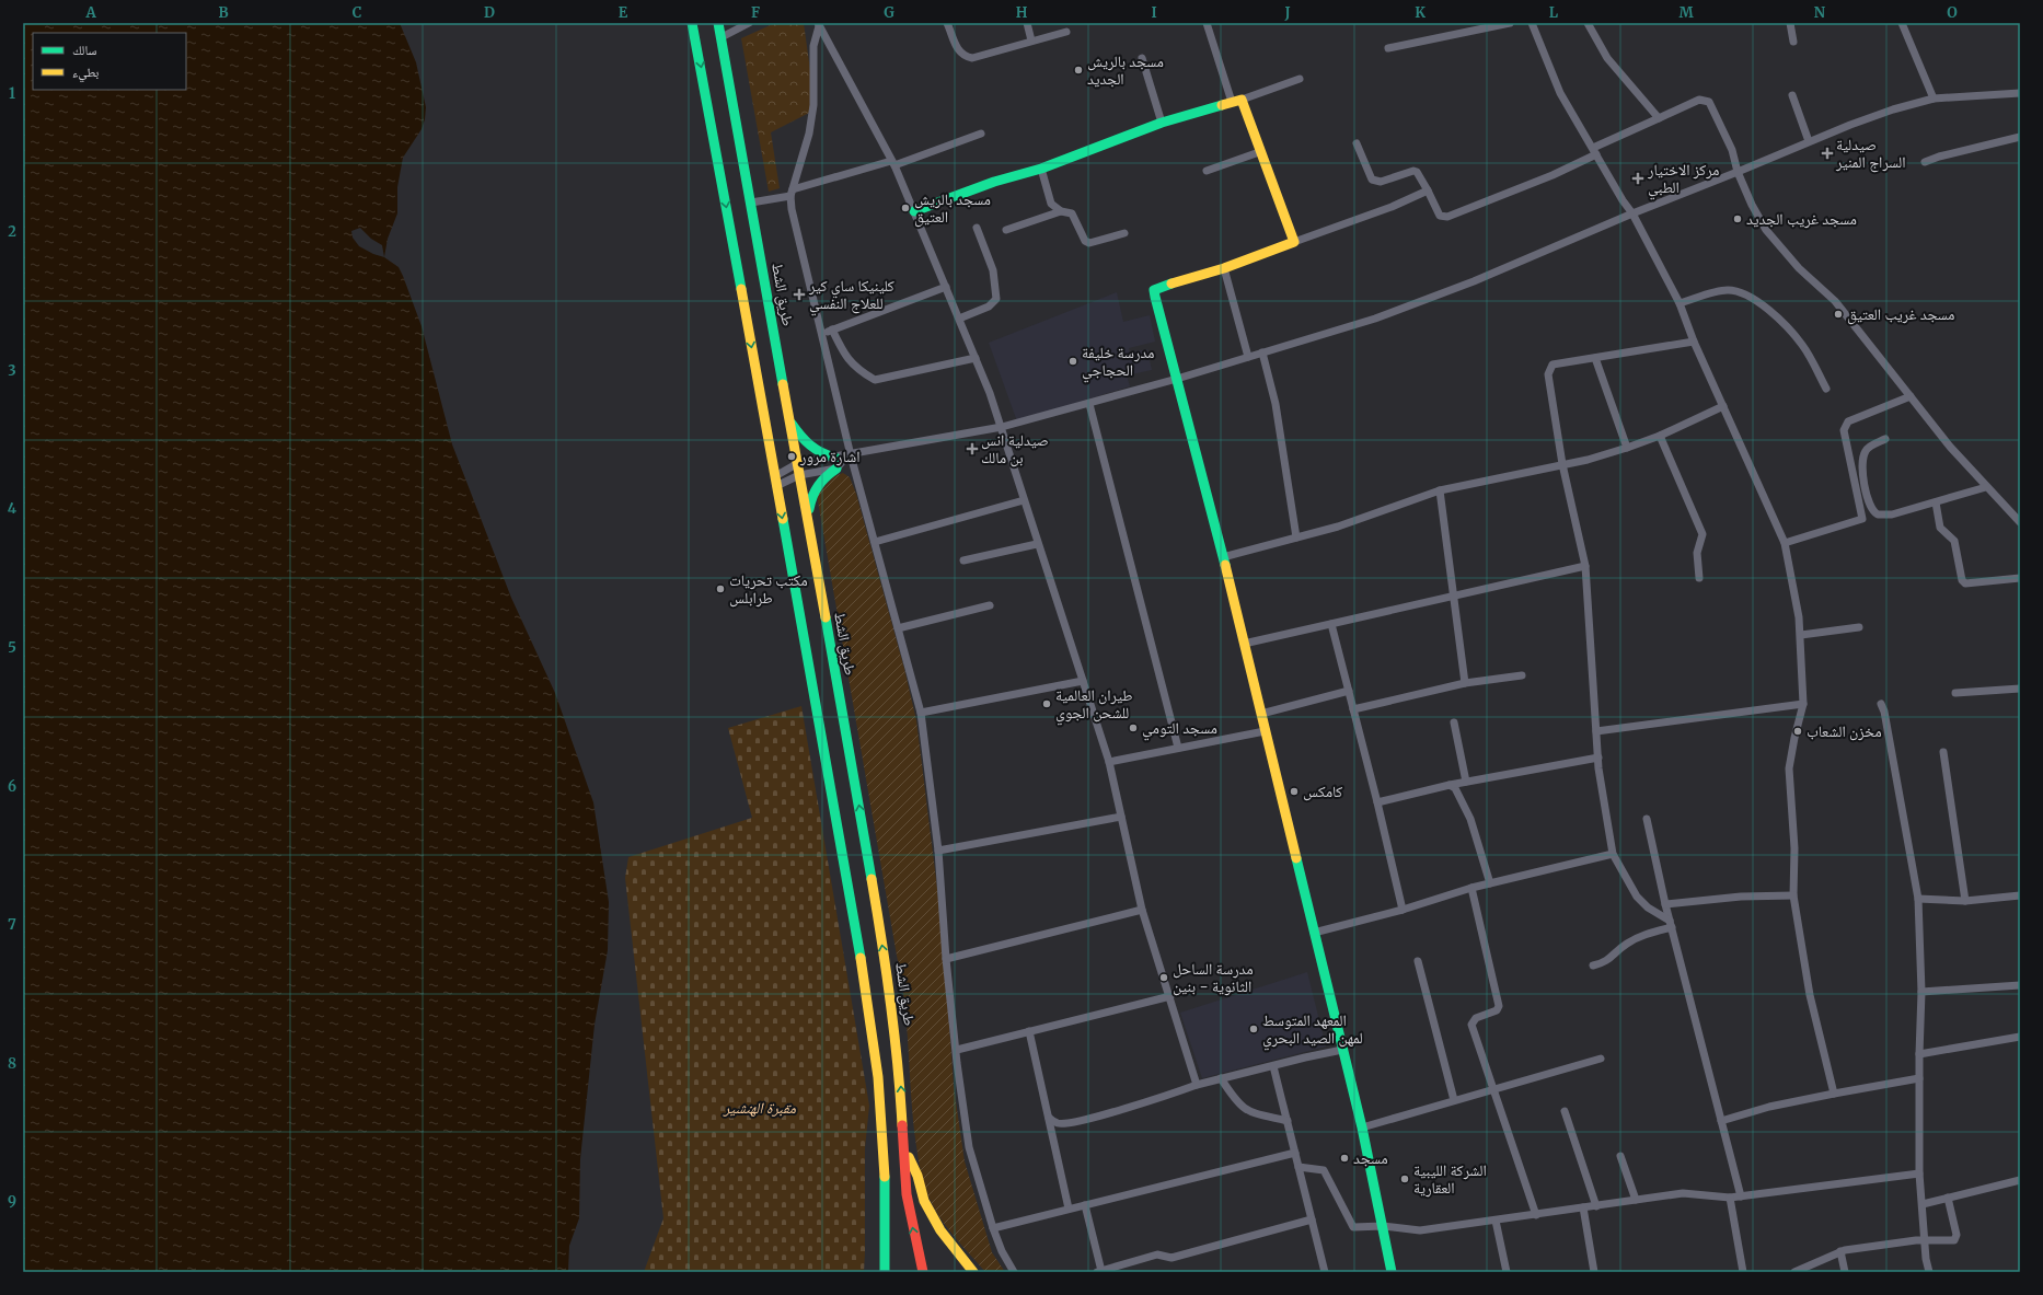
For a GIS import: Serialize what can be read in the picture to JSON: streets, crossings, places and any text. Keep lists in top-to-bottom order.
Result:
{
  "streets": {
    "main road": ["طريق الشط"]
  },
  "parks": ["مقبرة الهنشير"],
  "places": {
    "other": [
      "مسجد بالريش الجديد",
      "مسجد بالريش العتيق",
      "مسجد غريب الجديد",
      "مسجد غريب العتيق",
      "مدرسة خليفة الحجاجي",
      "اشارة مرور",
      "مكتب تحريات طرابلس",
      "طيران العالمية للشحن الجوي",
      "مسجد التومي",
      "مخزن الشعاب",
      "كامكس",
      "مدرسة الساحل الثانوية - بنين",
      "المعهد المتوسط لمهن الصيد البحري",
      "مسجد",
      "الشركة الليبية العقارية"
    ],
    "health": [
      "صيدلية السراج المنير",
      "مركز الاختيار الطبي",
      "كلينيكا ساي كير للعلاج النفسي",
      "صيدلية انس بن مالك"
    ]
  },
  "legend": ["سالك", "بطيء"],
  "grid": {
    "columns": [
      "A",
      "B",
      "C",
      "D",
      "E",
      "F",
      "G",
      "H",
      "I",
      "J",
      "K",
      "L",
      "M",
      "N",
      "O"
    ],
    "rows": [
      "1",
      "2",
      "3",
      "4",
      "5",
      "6",
      "7",
      "8",
      "9"
    ]
  }
}
